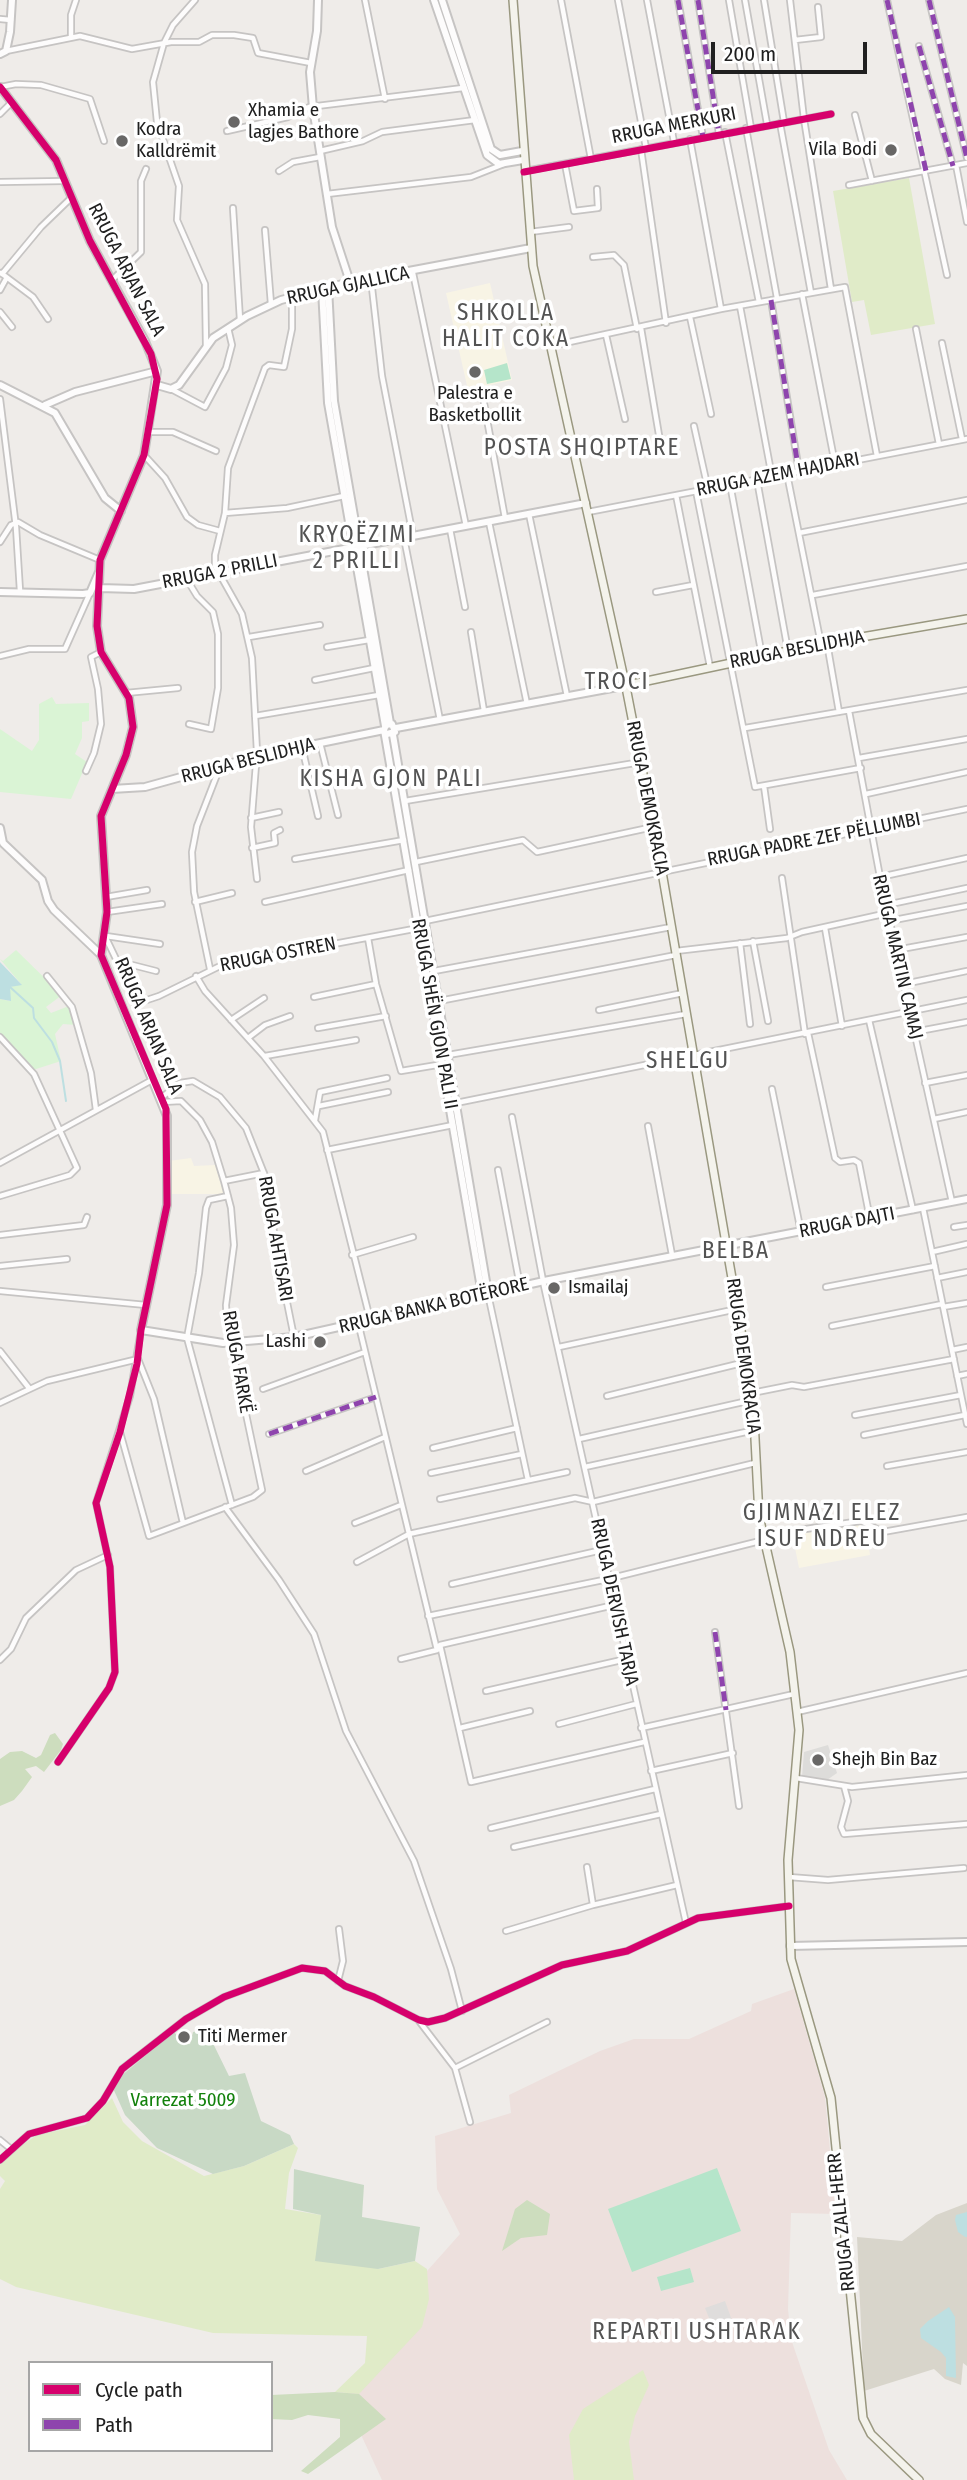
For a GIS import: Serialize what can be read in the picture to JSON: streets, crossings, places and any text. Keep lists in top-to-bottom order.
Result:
{
  "streets": {
    "main road": ["RRUGA BESLIDHJA", "RRUGA DEMOKRACIA", "RRUGA ZALL-HERR"],
    "street": [
      "RRUGA MERKURI",
      "RRUGA ARJAN SALA",
      "RRUGA GJALLICA",
      "RRUGA AZEM HAJDARI",
      "RRUGA 2 PRILLI",
      "RRUGA PADRE ZEF PËLLUMBI",
      "RRUGA OSTREN",
      "RRUGA MARTIN CAMAJ",
      "RRUGA SHËN GJON PALI II",
      "RRUGA DAJTI",
      "RRUGA AHTISARI",
      "RRUGA BANKA BOTËRORE",
      "RRUGA FARKË",
      "RRUGA DERVISH TARJA"
    ]
  },
  "crossings": [
    ["RRUGA MERKURI", "RRUGA DEMOKRACIA"],
    ["RRUGA ARJAN SALA", "RRUGA 2 PRILLI"],
    ["RRUGA ARJAN SALA", "RRUGA BESLIDHJA"],
    ["RRUGA ARJAN SALA", "RRUGA AHTISARI"],
    ["RRUGA ARJAN SALA", "RRUGA BANKA BOTËRORE"],
    ["RRUGA ARJAN SALA", "RRUGA FARKË"],
    ["RRUGA GJALLICA", "RRUGA DEMOKRACIA"],
    ["RRUGA GJALLICA", "RRUGA SHËN GJON PALI II"],
    ["RRUGA AZEM HAJDARI", "RRUGA DEMOKRACIA"],
    ["RRUGA 2 PRILLI", "RRUGA DEMOKRACIA"],
    ["RRUGA 2 PRILLI", "RRUGA SHËN GJON PALI II"],
    ["RRUGA BESLIDHJA", "RRUGA DEMOKRACIA"],
    ["RRUGA BESLIDHJA", "RRUGA SHËN GJON PALI II"],
    ["RRUGA DEMOKRACIA", "RRUGA PADRE ZEF PËLLUMBI"],
    ["RRUGA DEMOKRACIA", "RRUGA DAJTI"],
    ["RRUGA DEMOKRACIA", "RRUGA BANKA BOTËRORE"],
    ["RRUGA DEMOKRACIA", "RRUGA ZALL-HERR"],
    ["RRUGA PADRE ZEF PËLLUMBI", "RRUGA MARTIN CAMAJ"],
    ["RRUGA PADRE ZEF PËLLUMBI", "RRUGA SHËN GJON PALI II"],
    ["RRUGA OSTREN", "RRUGA SHËN GJON PALI II"],
    ["RRUGA MARTIN CAMAJ", "RRUGA DAJTI"],
    ["RRUGA SHËN GJON PALI II", "RRUGA BANKA BOTËRORE"],
    ["RRUGA DAJTI", "RRUGA BANKA BOTËRORE"],
    ["RRUGA AHTISARI", "RRUGA BANKA BOTËRORE"],
    ["RRUGA AHTISARI", "RRUGA FARKË"],
    ["RRUGA BANKA BOTËRORE", "RRUGA FARKË"],
    ["RRUGA BANKA BOTËRORE", "RRUGA DERVISH TARJA"]
  ],
  "districts": [
    "SHKOLLA HALIT COKA",
    "POSTA SHQIPTARE",
    "KRYQËZIMI 2 PRILLI",
    "TROCI",
    "KISHA GJON PALI",
    "SHELGU",
    "BELBA",
    "GJIMNAZI ELEZ ISUF NDREU",
    "REPARTI USHTARAK"
  ],
  "parks": ["Varrezat 5009"],
  "places": [
    "Xhamia e lagjes Bathore",
    "Kodra Kalldrëmit",
    "Vila Bodi",
    "Palestra e Basketbollit",
    "Ismailaj",
    "Lashi",
    "Shejh Bin Baz",
    "Titi Mermer"
  ],
  "legend": ["Cycle path", "Path"],
  "scale_bar": "200 m"
}
